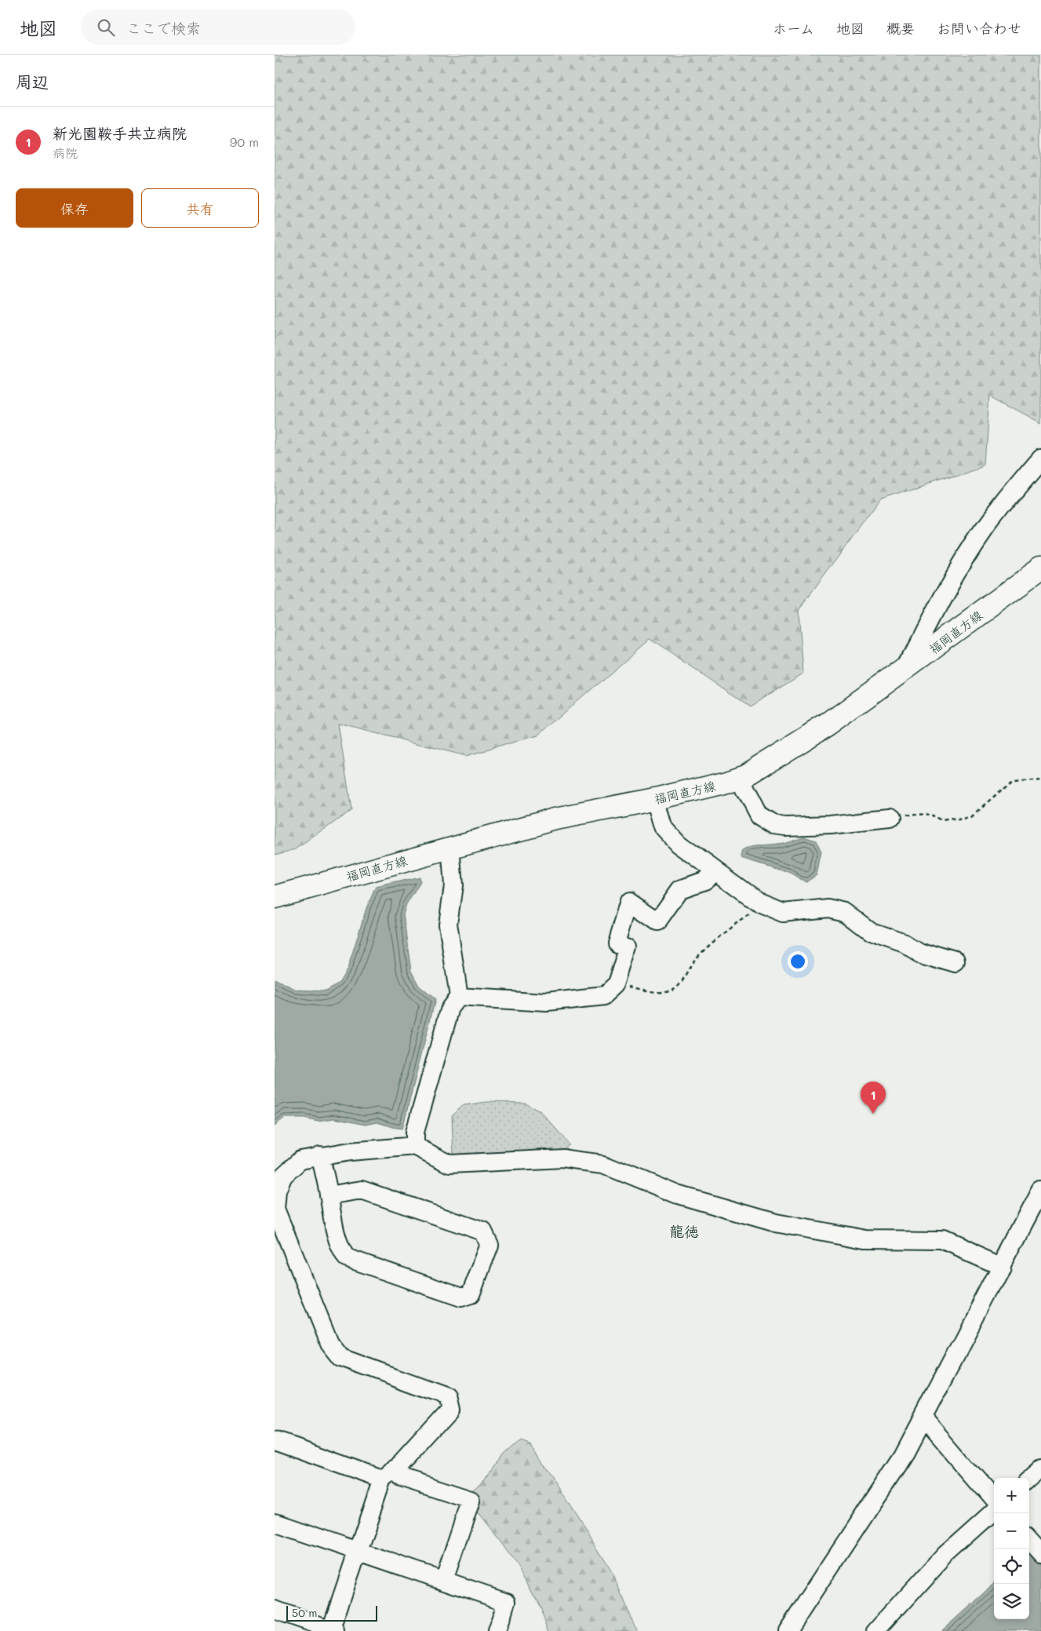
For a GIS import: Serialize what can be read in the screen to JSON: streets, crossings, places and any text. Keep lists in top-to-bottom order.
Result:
{
  "streets": {
    "main road": ["福岡直方線"]
  },
  "districts": ["龍徳"],
  "scale_bar": "50 m",
  "page": {
    "header": "地図",
    "search": "ここで検索",
    "nav": [
      "ホーム",
      "地図",
      "概要",
      "お問い合わせ"
    ],
    "heading": "周辺",
    "list": [
      {
        "mark": "1",
        "name": "新光園鞍手共立病院",
        "note": "病院",
        "value": "90 m"
      }
    ],
    "buttons": ["保存", "共有"],
    "pins": "1",
    "map_buttons": ["+", "−"],
    "scale": "50 m"
  }
}
